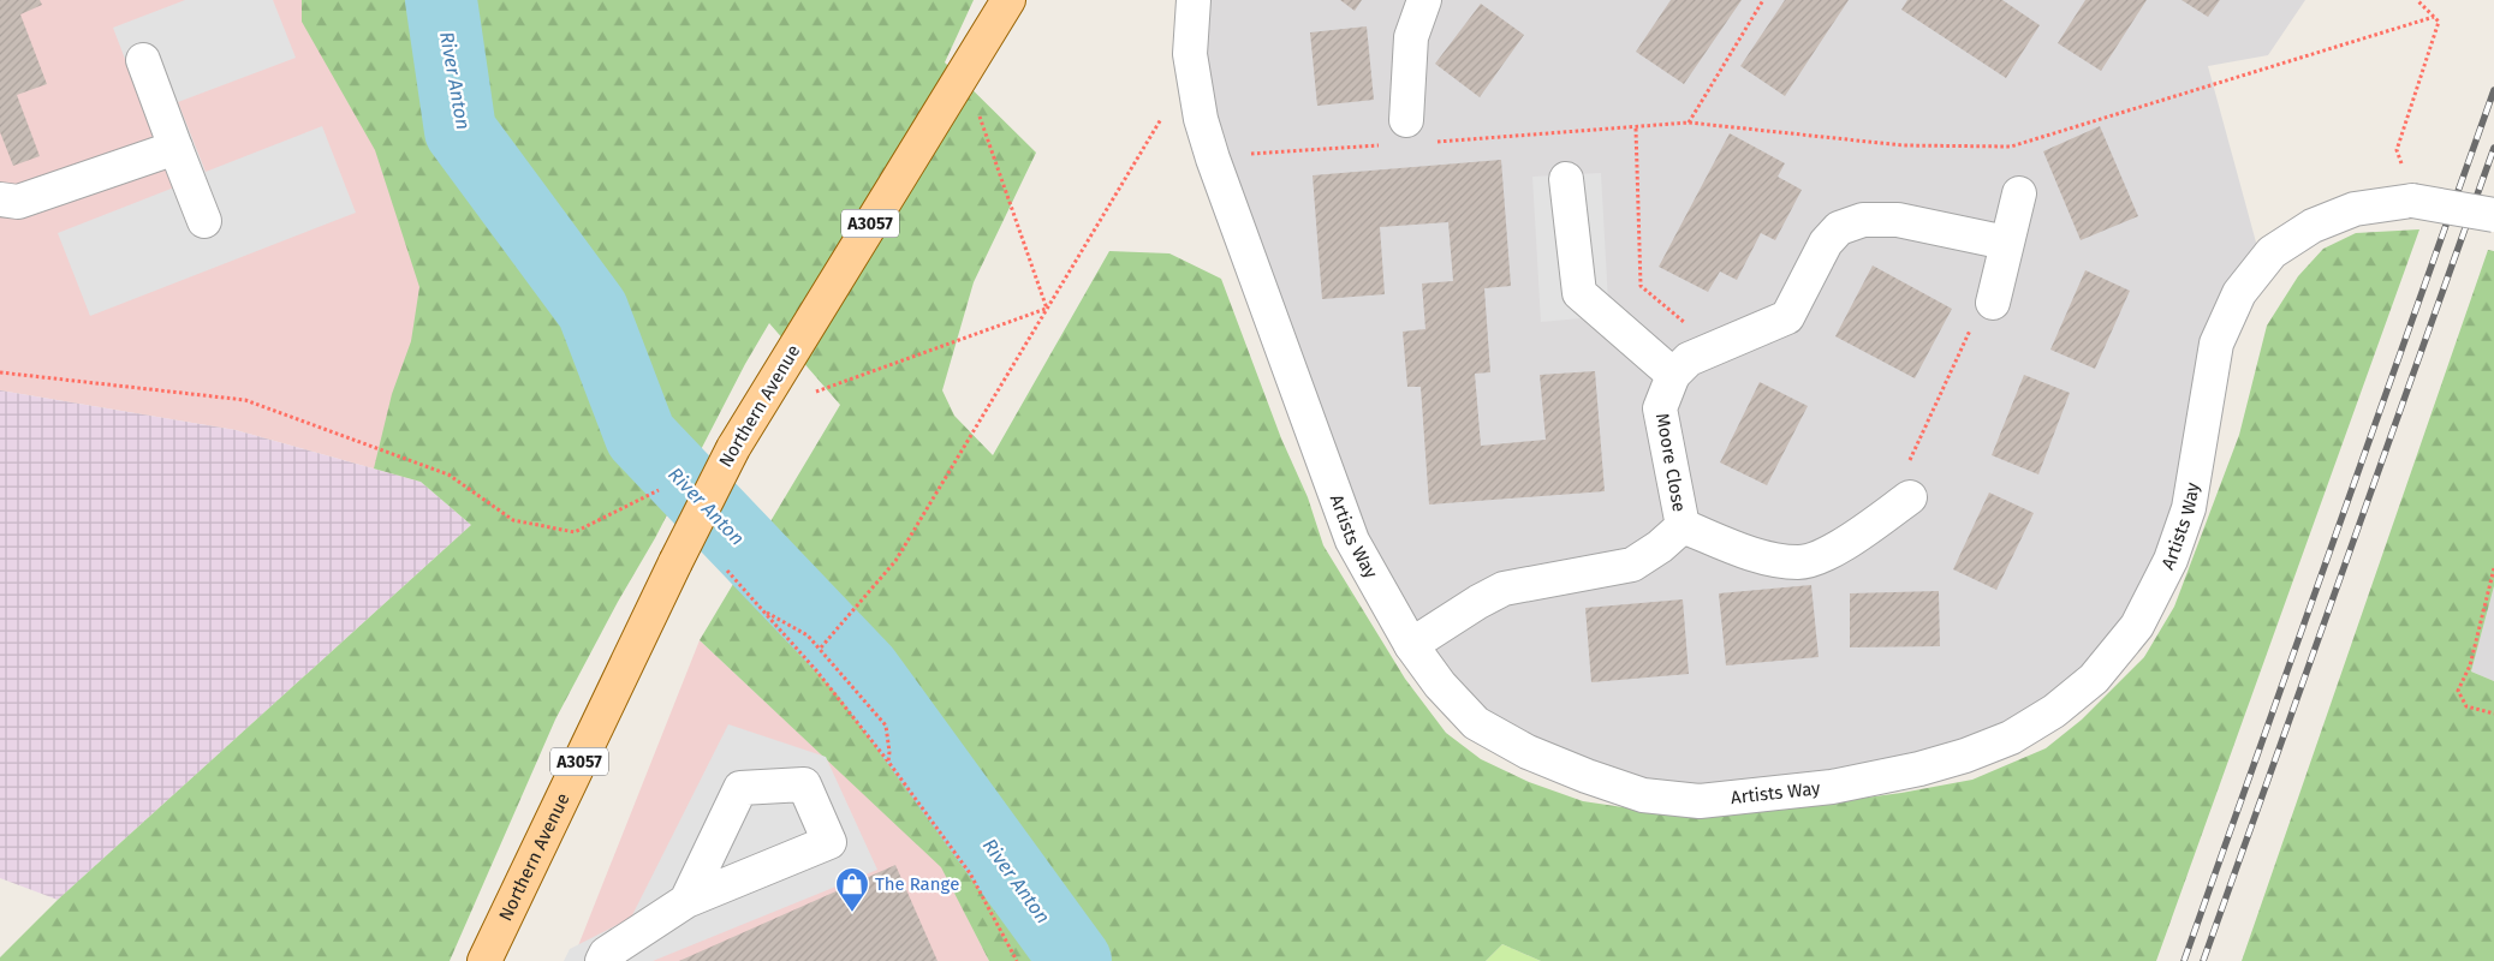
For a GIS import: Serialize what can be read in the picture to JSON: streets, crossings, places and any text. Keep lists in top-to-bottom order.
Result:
{
  "streets": {
    "main road": ["A3057", "Northern Avenue"],
    "street": ["Moore Close", "Artists Way"]
  },
  "crossings": [
    ["Moore Close", "Artists Way"]
  ],
  "water": ["River Anton"],
  "places": {
    "shop": ["The Range"]
  }
}
